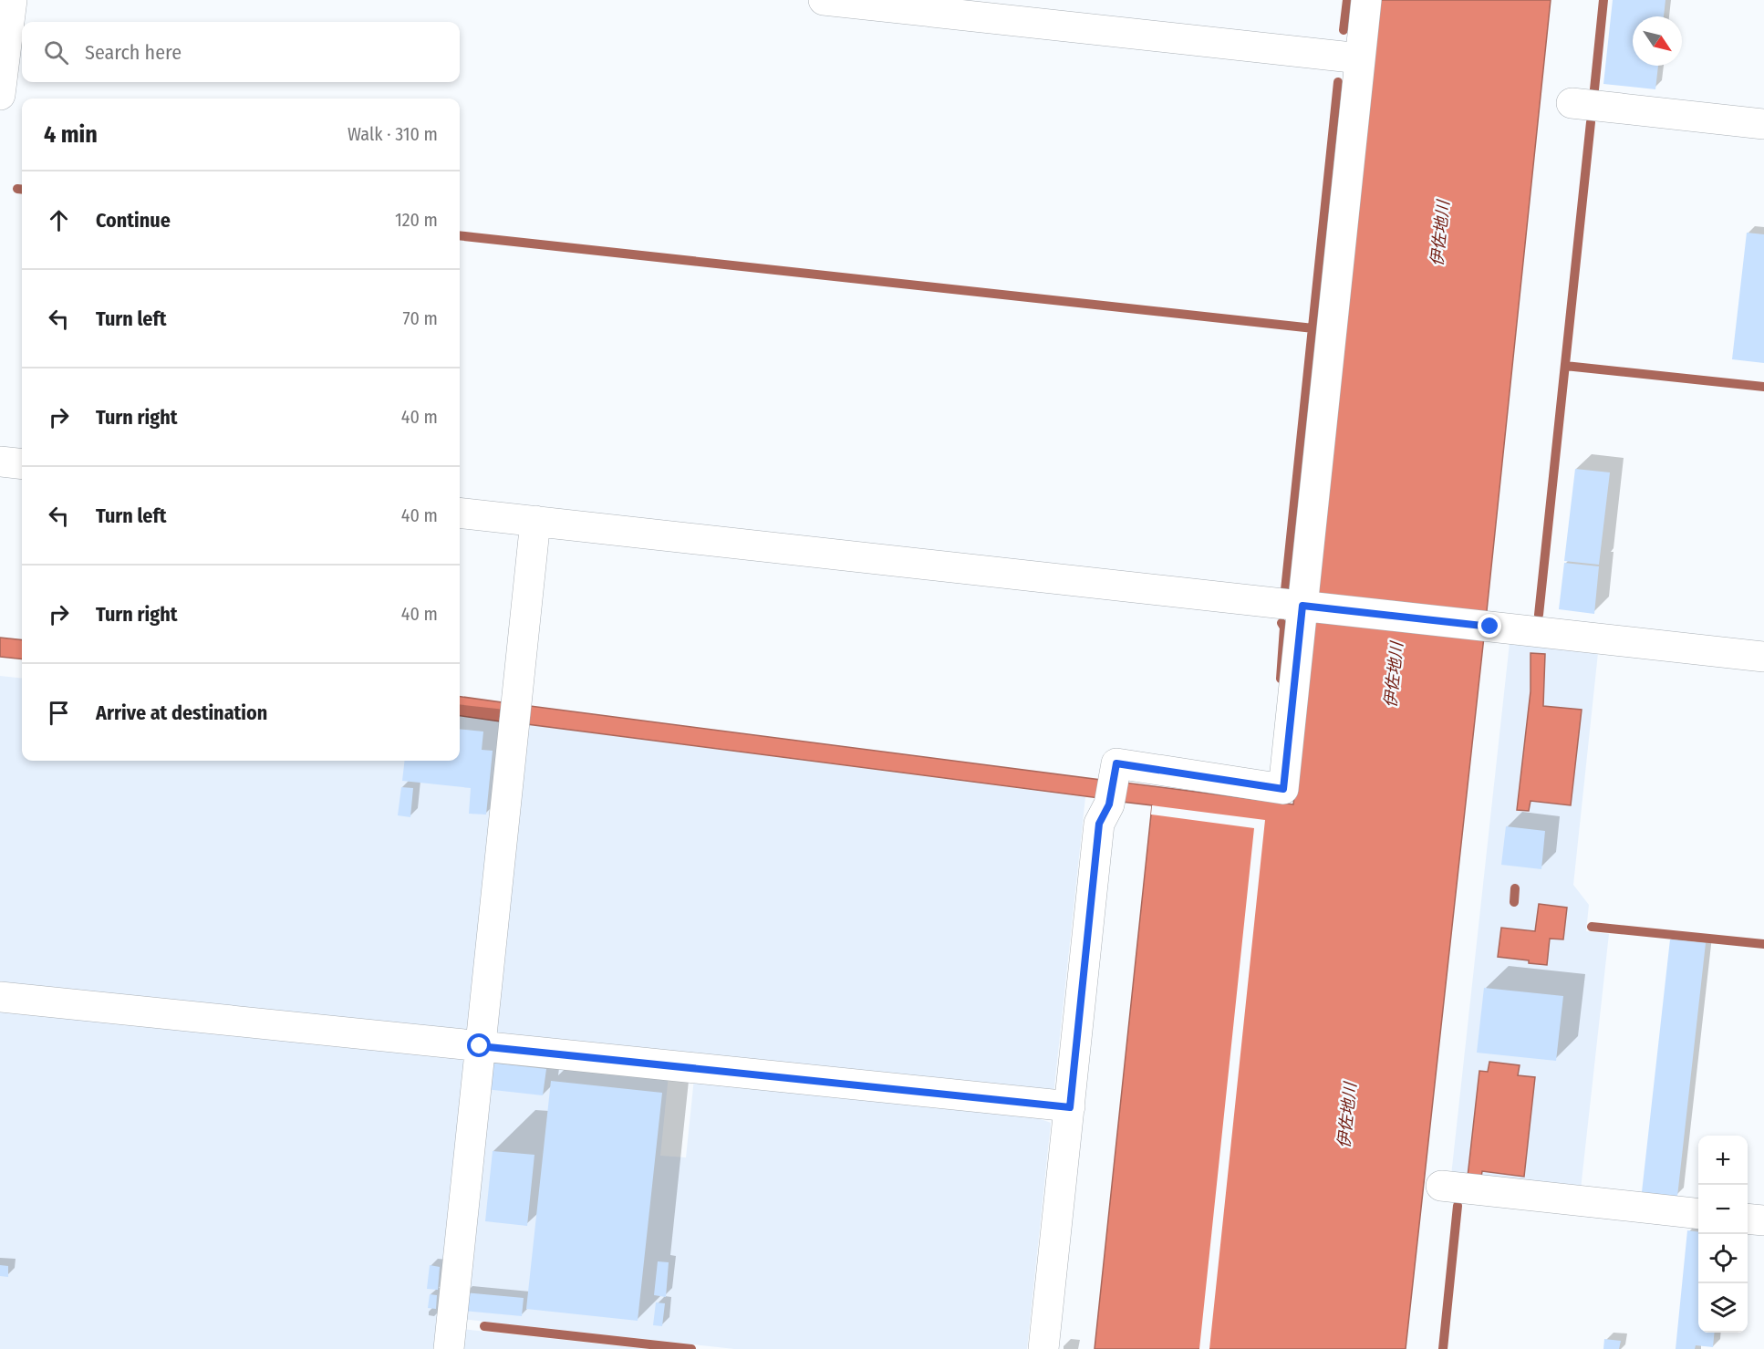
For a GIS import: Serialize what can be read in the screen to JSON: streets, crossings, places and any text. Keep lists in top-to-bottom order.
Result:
{
  "water": ["伊佐地川"],
  "north": "bottom right",
  "page": {
    "search": "Search here",
    "heading": ["4 min", "Walk · 310 m"],
    "list": [
      ["Continue", "120 m"],
      ["Turn left", "70 m"],
      ["Turn right", "40 m"],
      ["Turn left", "40 m"],
      ["Turn right", "40 m"],
      "Arrive at destination"
    ],
    "map_buttons": ["+", "−"]
  }
}
